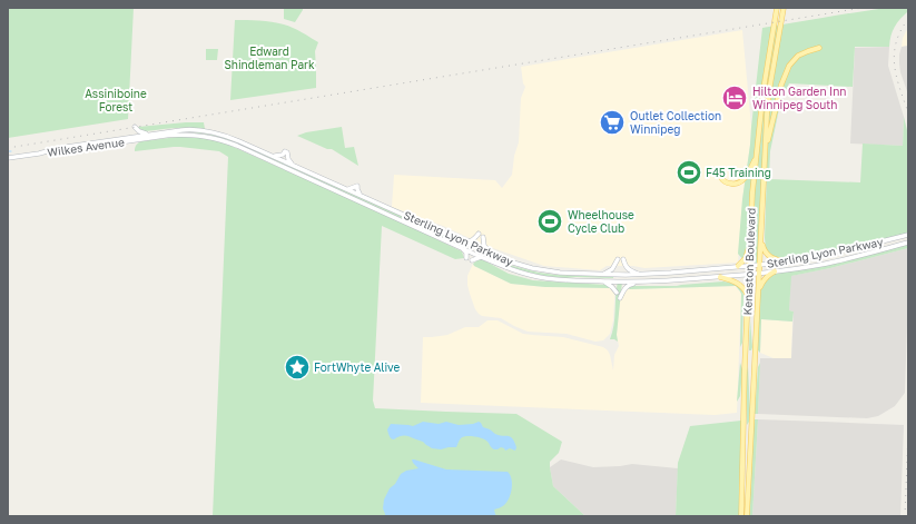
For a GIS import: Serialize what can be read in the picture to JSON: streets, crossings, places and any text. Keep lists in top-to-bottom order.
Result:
{
  "streets": {
    "main road": ["Wilkes Avenue", "Sterling Lyon Parkway", "Kenaston Boulevard"]
  },
  "crossings": [
    ["Wilkes Avenue", "Sterling Lyon Parkway"],
    ["Sterling Lyon Parkway", "Kenaston Boulevard"]
  ],
  "parks": ["Edward Shindleman Park", "Assiniboine Forest"],
  "places": {
    "hotel": ["Hilton Garden Inn Winnipeg South"],
    "supermarket": ["Outlet Collection Winnipeg"],
    "sports": ["F45 Training", "Wheelhouse Cycle Club"],
    "place": ["FortWhyte Alive"]
  }
}
